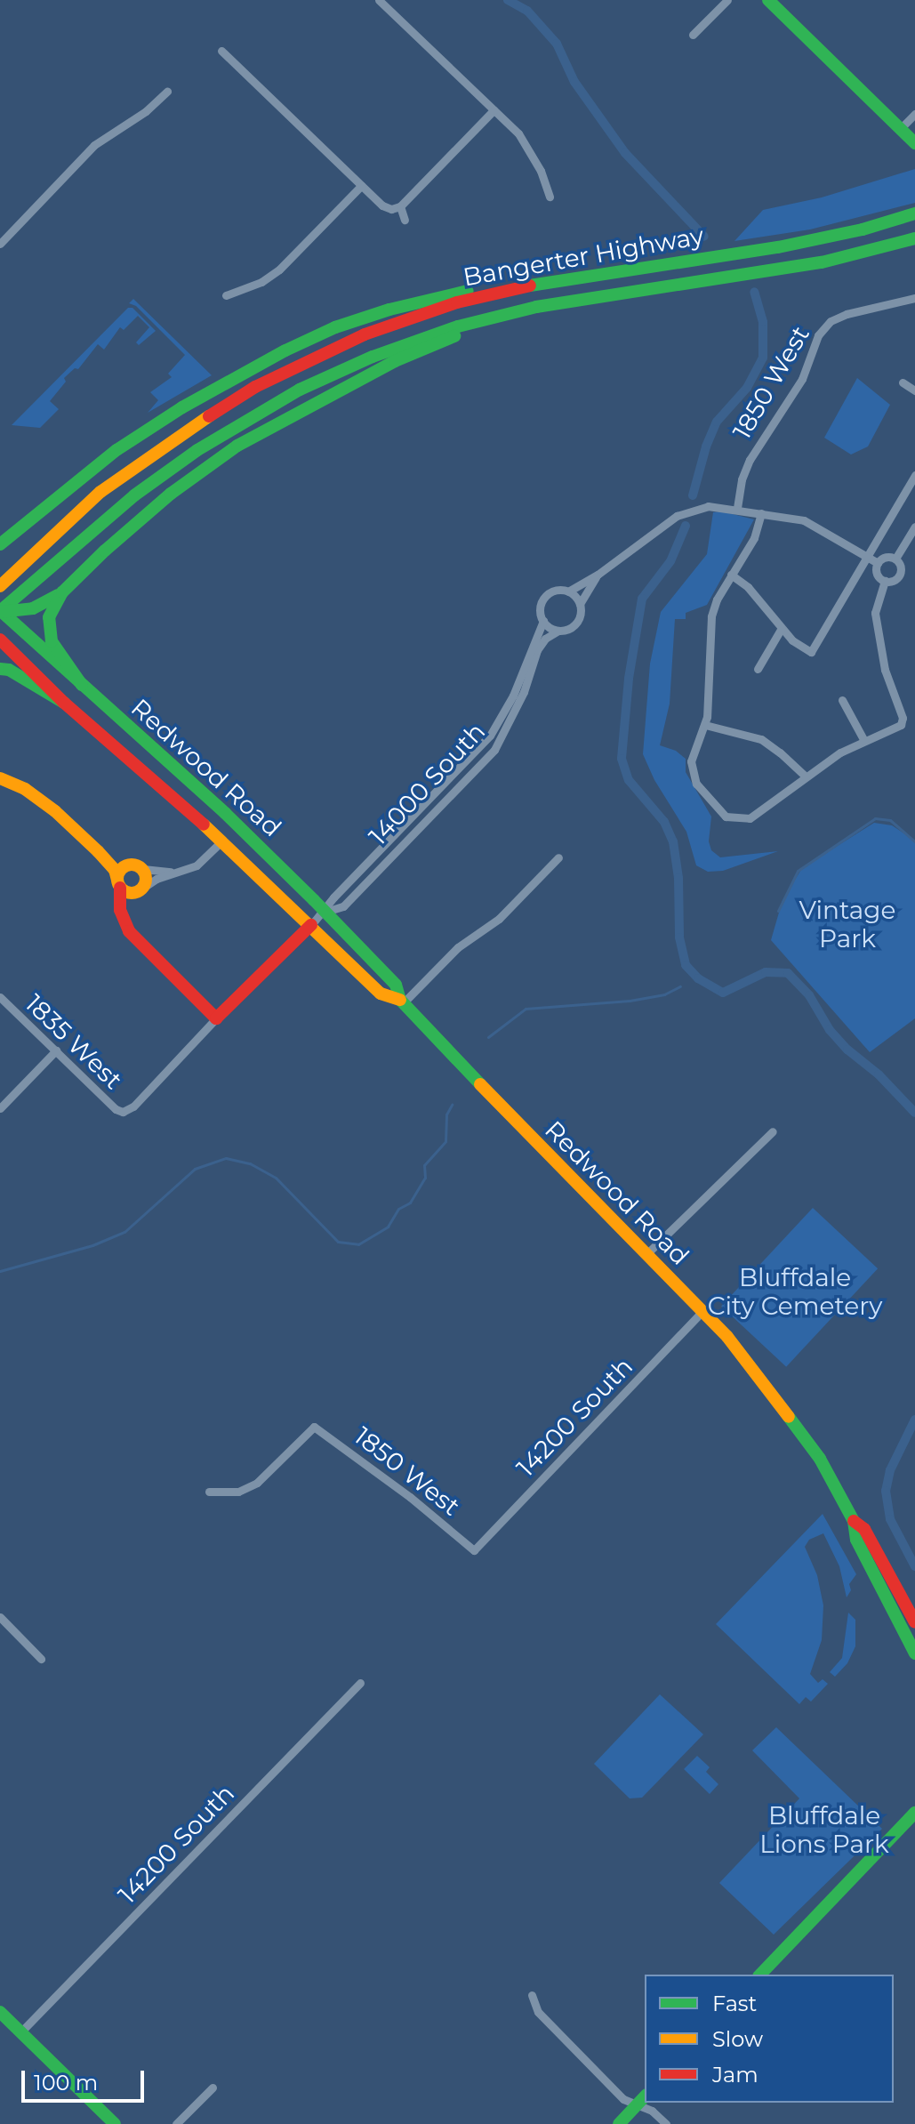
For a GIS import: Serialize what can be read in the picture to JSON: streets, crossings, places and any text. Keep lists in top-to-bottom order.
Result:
{
  "streets": {
    "main road": ["Bangerter Highway", "Redwood Road", "14000 South"],
    "street": ["1850 West", "1835 West", "14200 South"]
  },
  "crossings": [
    ["Bangerter Highway", "Redwood Road"],
    ["1850 West", "14200 South"],
    ["Redwood Road", "14000 South"],
    ["Redwood Road", "14200 South"],
    ["14000 South", "1835 West"]
  ],
  "parks": ["Vintage Park", "Bluffdale City Cemetery", "Bluffdale Lions Park"],
  "legend": ["Fast", "Slow", "Jam"],
  "scale_bar": "100 m"
}
